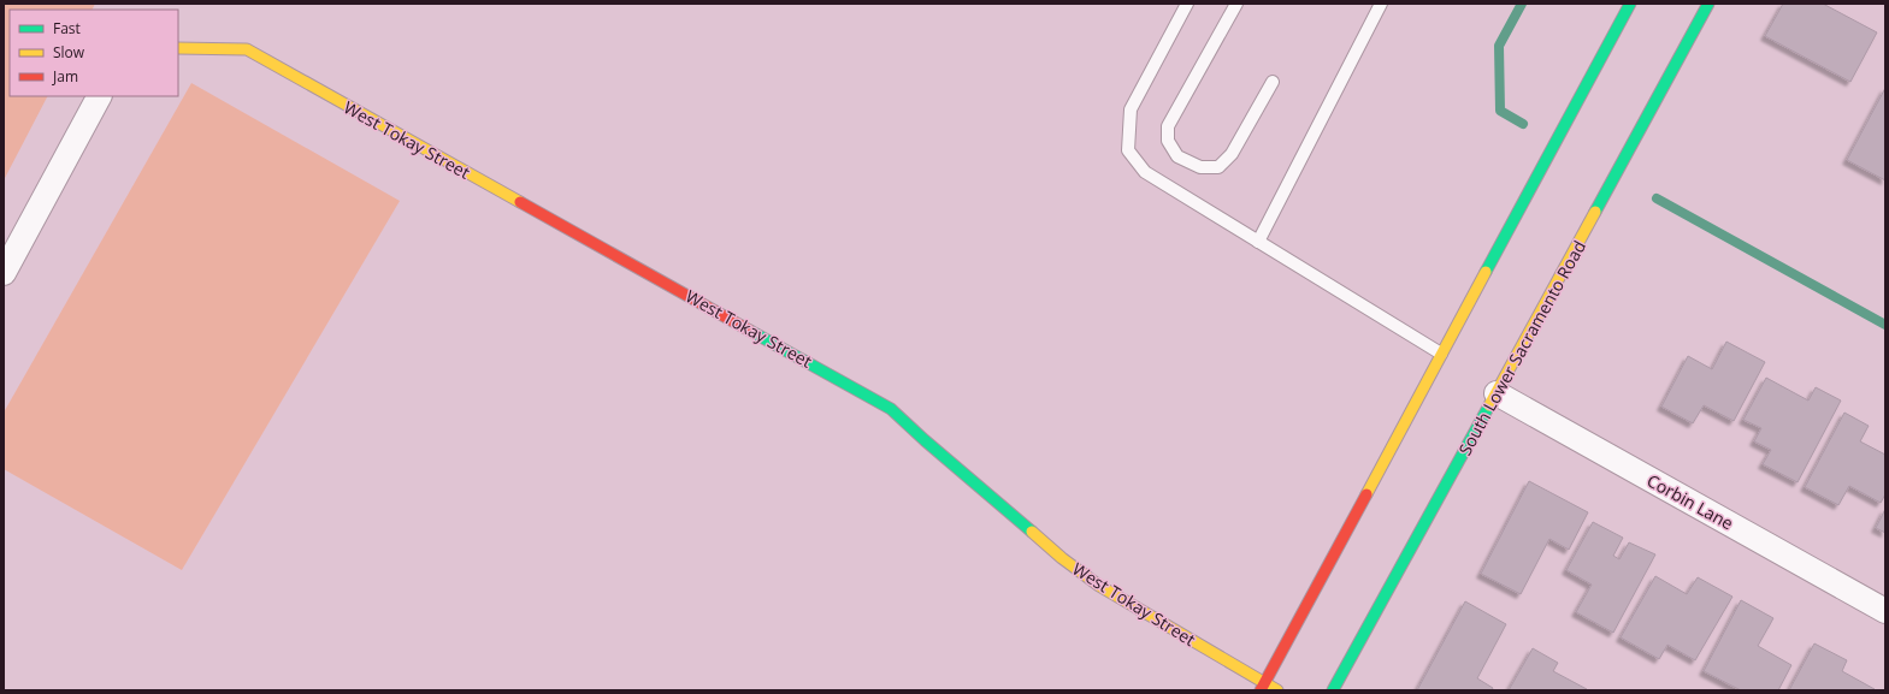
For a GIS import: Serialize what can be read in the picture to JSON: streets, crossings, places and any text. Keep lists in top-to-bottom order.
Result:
{
  "streets": {
    "main road": ["West Tokay Street", "South Lower Sacramento Road"],
    "street": ["Corbin Lane"]
  },
  "crossings": [
    ["South Lower Sacramento Road", "Corbin Lane"]
  ],
  "legend": ["Fast", "Slow", "Jam"]
}
